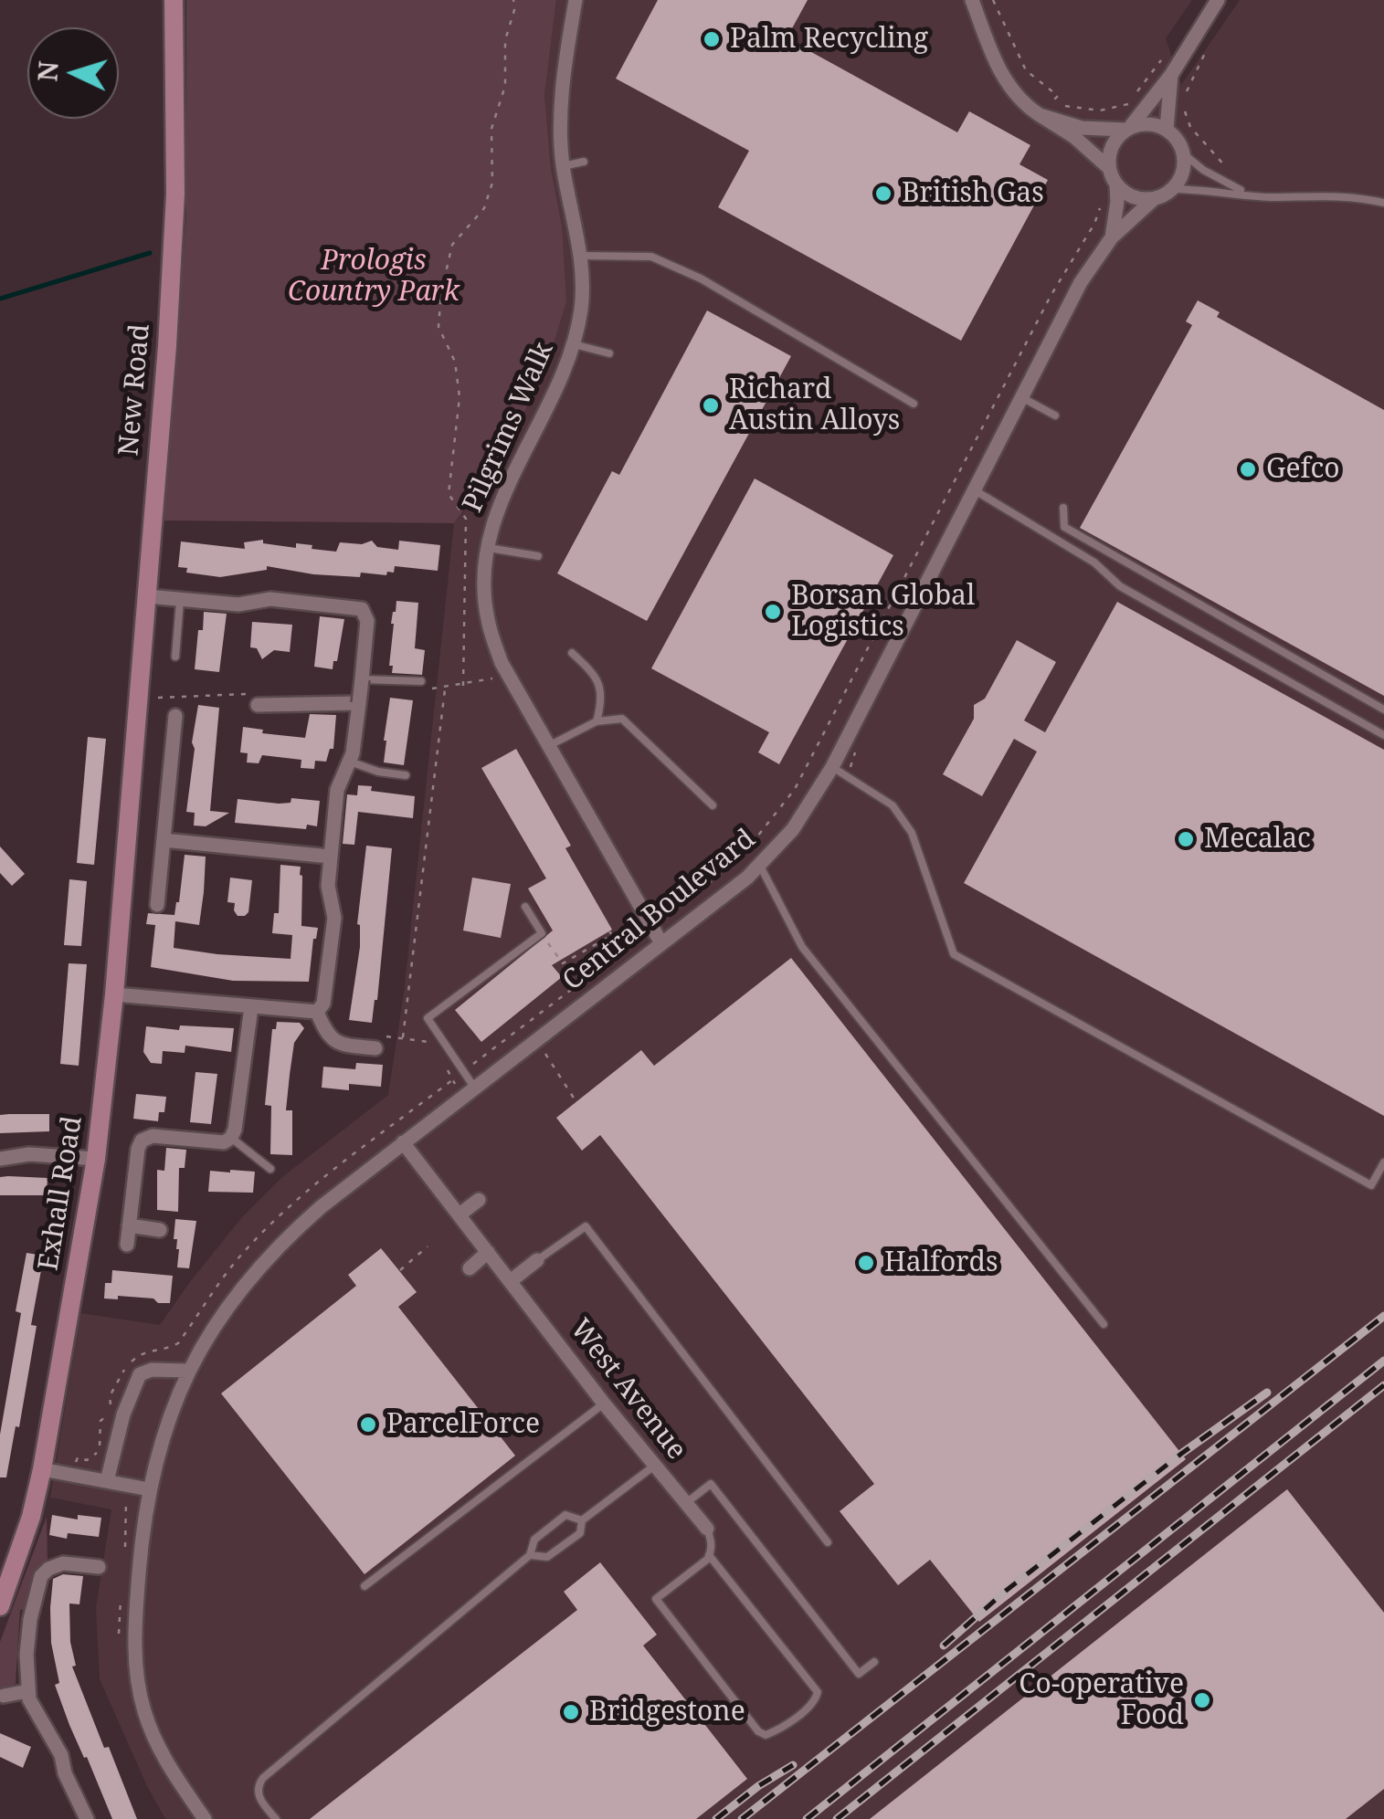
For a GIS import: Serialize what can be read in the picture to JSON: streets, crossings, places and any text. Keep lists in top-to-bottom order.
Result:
{
  "streets": {
    "street": [
      "New Road",
      "Pilgrims Walk",
      "Central Boulevard",
      "Exhall Road",
      "West Avenue"
    ]
  },
  "crossings": [
    ["New Road", "Exhall Road"],
    ["Pilgrims Walk", "Central Boulevard"],
    ["Central Boulevard", "West Avenue"]
  ],
  "parks": ["Prologis Country Park"],
  "places": [
    "Palm Recycling",
    "British Gas",
    "Richard Austin Alloys",
    "Gefco",
    "Borsan Global Logistics",
    "Mecalac",
    "Halfords",
    "ParcelForce",
    "Co-operative Food",
    "Bridgestone"
  ],
  "north": "left"
}
